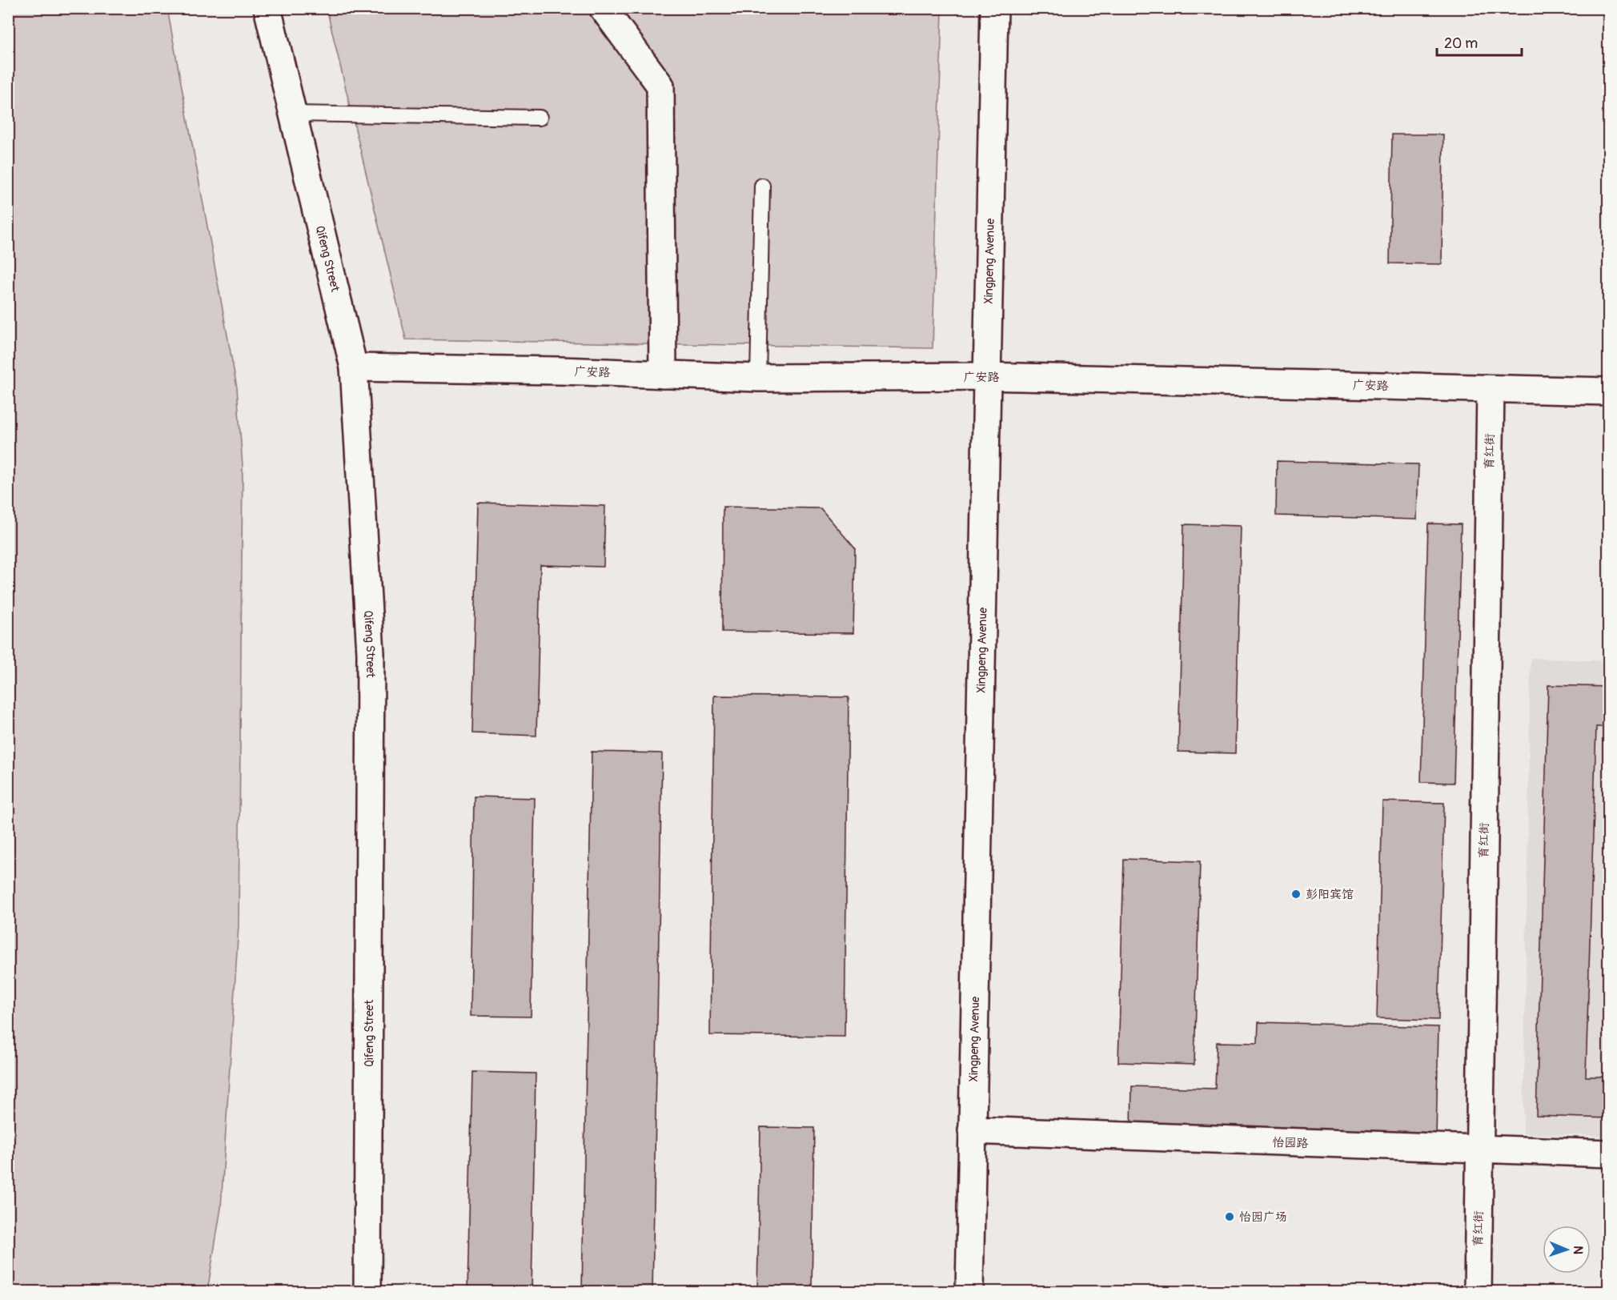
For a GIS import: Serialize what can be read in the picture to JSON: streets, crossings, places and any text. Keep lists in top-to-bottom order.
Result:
{
  "streets": {
    "main road": [
      "Qifeng Street",
      "Xingpeng Avenue",
      "广安路",
      "育红街",
      "怡园路"
    ]
  },
  "crossings": [
    ["Qifeng Street", "广安路"],
    ["Xingpeng Avenue", "广安路"],
    ["Xingpeng Avenue", "怡园路"],
    ["广安路", "育红街"],
    ["育红街", "怡园路"]
  ],
  "places": ["彭阳宾馆", "怡园广场"],
  "scale_bar": "20 m",
  "north": "right"
}
